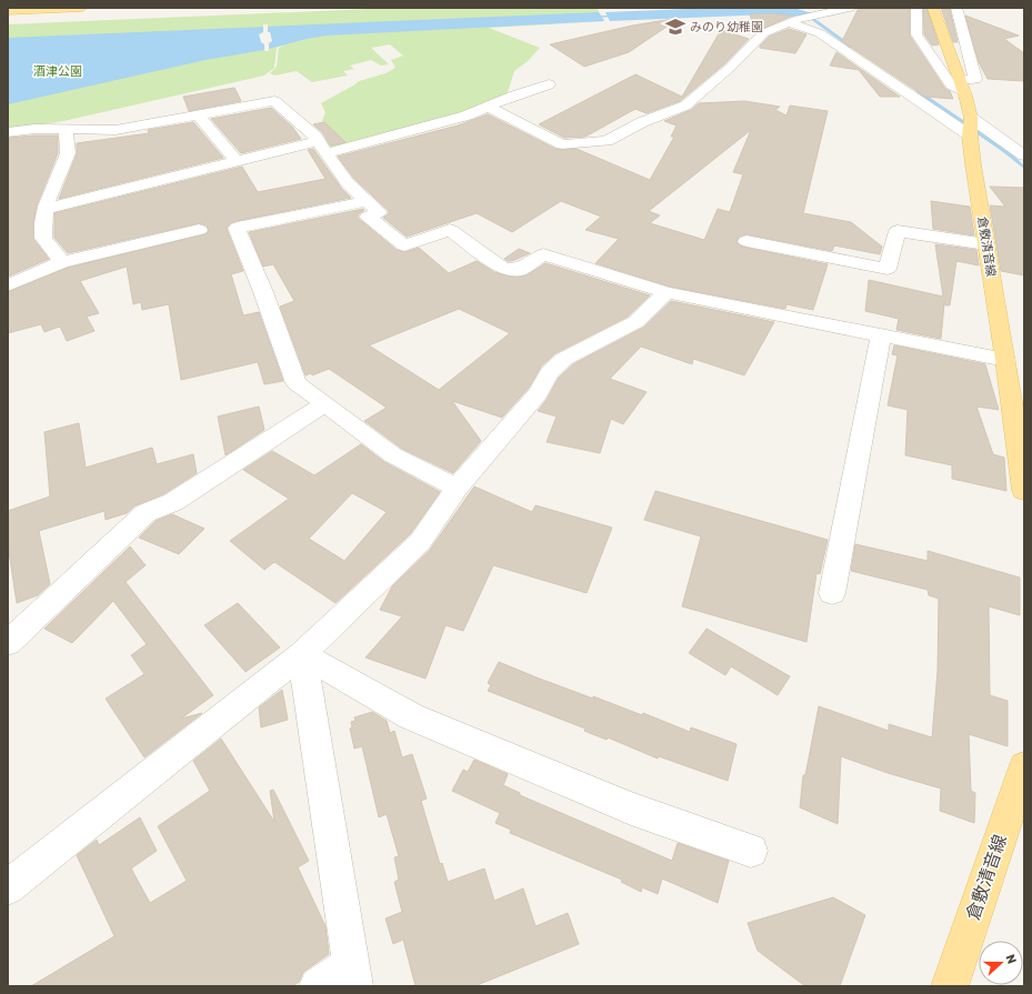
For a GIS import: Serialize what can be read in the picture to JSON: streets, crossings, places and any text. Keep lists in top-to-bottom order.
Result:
{
  "streets": {
    "main road": ["倉敷清音線"]
  },
  "parks": ["酒津公園"],
  "places": {
    "school or university": ["みのり幼稚園"]
  },
  "north": "right"
}
